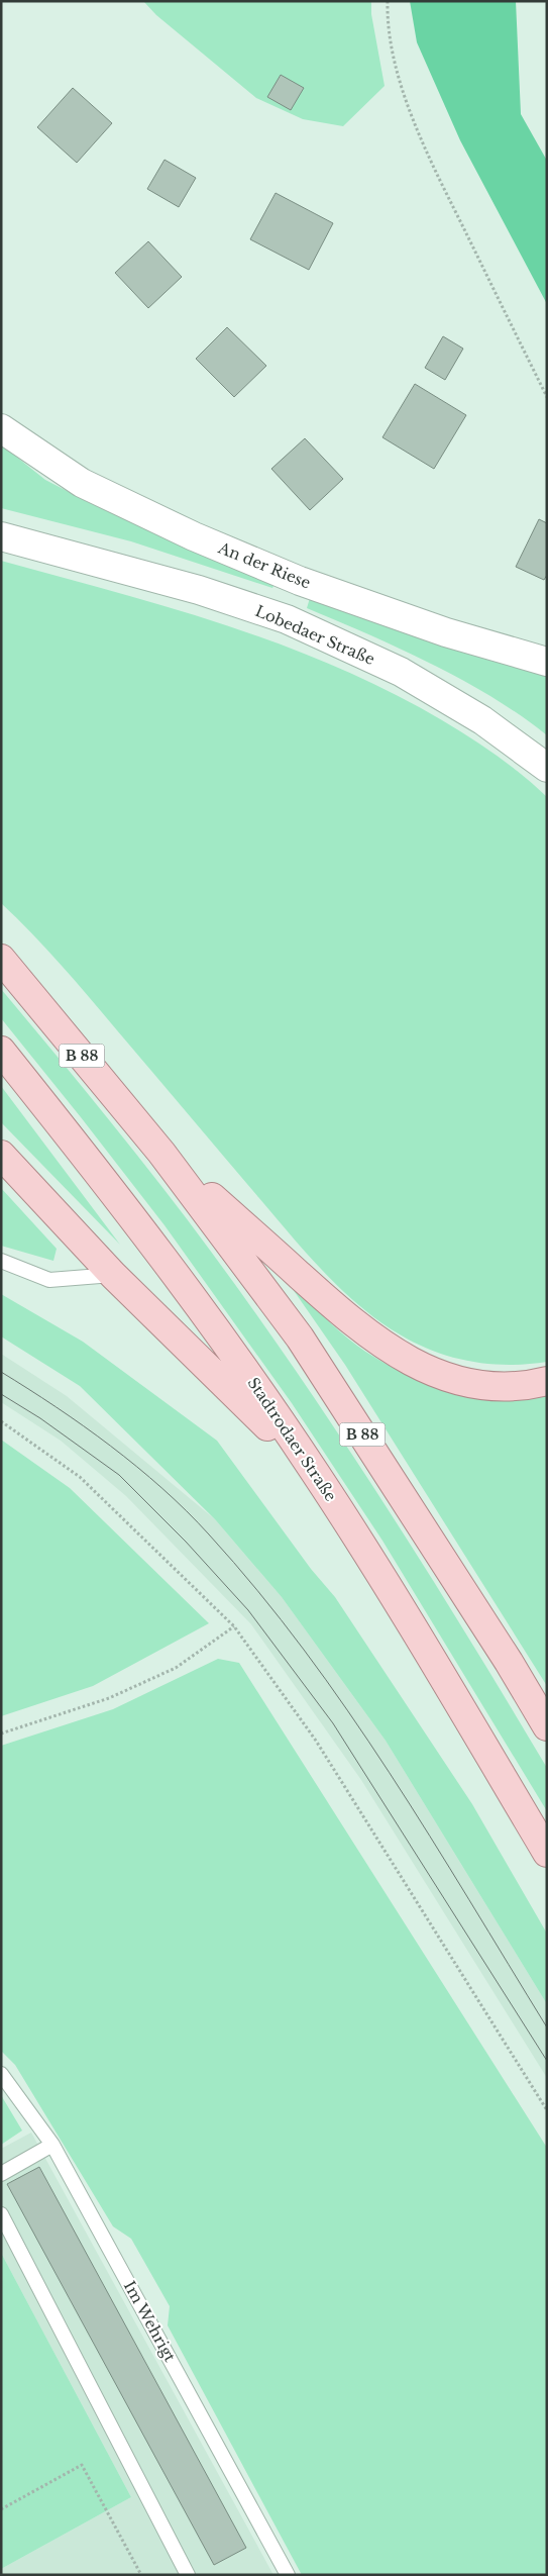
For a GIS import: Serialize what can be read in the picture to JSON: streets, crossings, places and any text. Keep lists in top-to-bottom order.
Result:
{
  "streets": {
    "main road": ["B 88", "Stadtrodaer Straße"],
    "street": ["An der Riese", "Lobedaer Straße"],
    "lane": ["Im Wehrigt"]
  }
}
